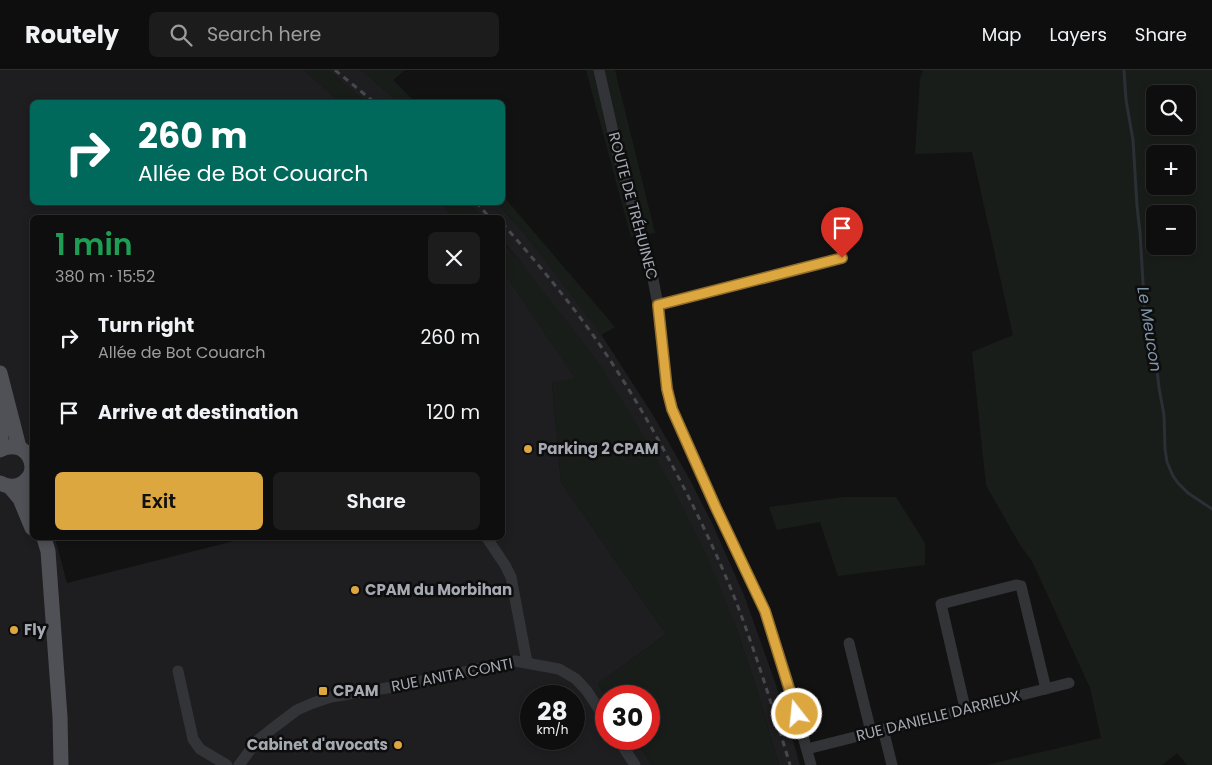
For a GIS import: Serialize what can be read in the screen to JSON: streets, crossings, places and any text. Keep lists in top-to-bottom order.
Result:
{
  "streets": {
    "street": ["ROUTE DE TRÉHUINEC", "RUE ANITA CONTI", "RUE DANIELLE DARRIEUX"]
  },
  "crossings": [
    ["ROUTE DE TRÉHUINEC", "RUE DANIELLE DARRIEUX"]
  ],
  "water": ["Le Meucon"],
  "places": {
    "other": [
      "Parking 2 CPAM",
      "CPAM du Morbihan",
      "Fly",
      "Cabinet d'avocats"
    ],
    "transit": ["CPAM"]
  },
  "page": {
    "header": "Routely",
    "search": "Search here",
    "nav": ["Map", "Layers", "Share"],
    "map_buttons": ["+", "−"],
    "turn": ["260 m", "Allée de Bot Couarch"],
    "heading": ["1 min", "380 m · 15:52"],
    "list": [
      {
        "name": "Turn right",
        "note": "Allée de Bot Couarch",
        "value": "260 m"
      },
      {
        "name": "Arrive at destination",
        "value": "120 m"
      }
    ],
    "buttons": ["Exit", "Share"],
    "speed": "28 km/h",
    "limit": "30"
  }
}
